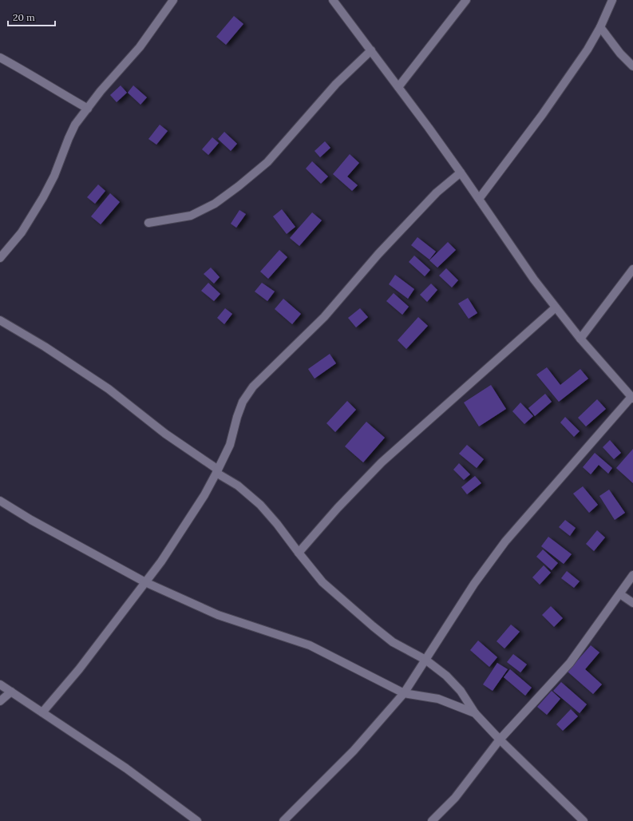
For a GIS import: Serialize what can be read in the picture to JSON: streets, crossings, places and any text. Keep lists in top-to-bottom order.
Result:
{
  "scale_bar": "20 m"
}
